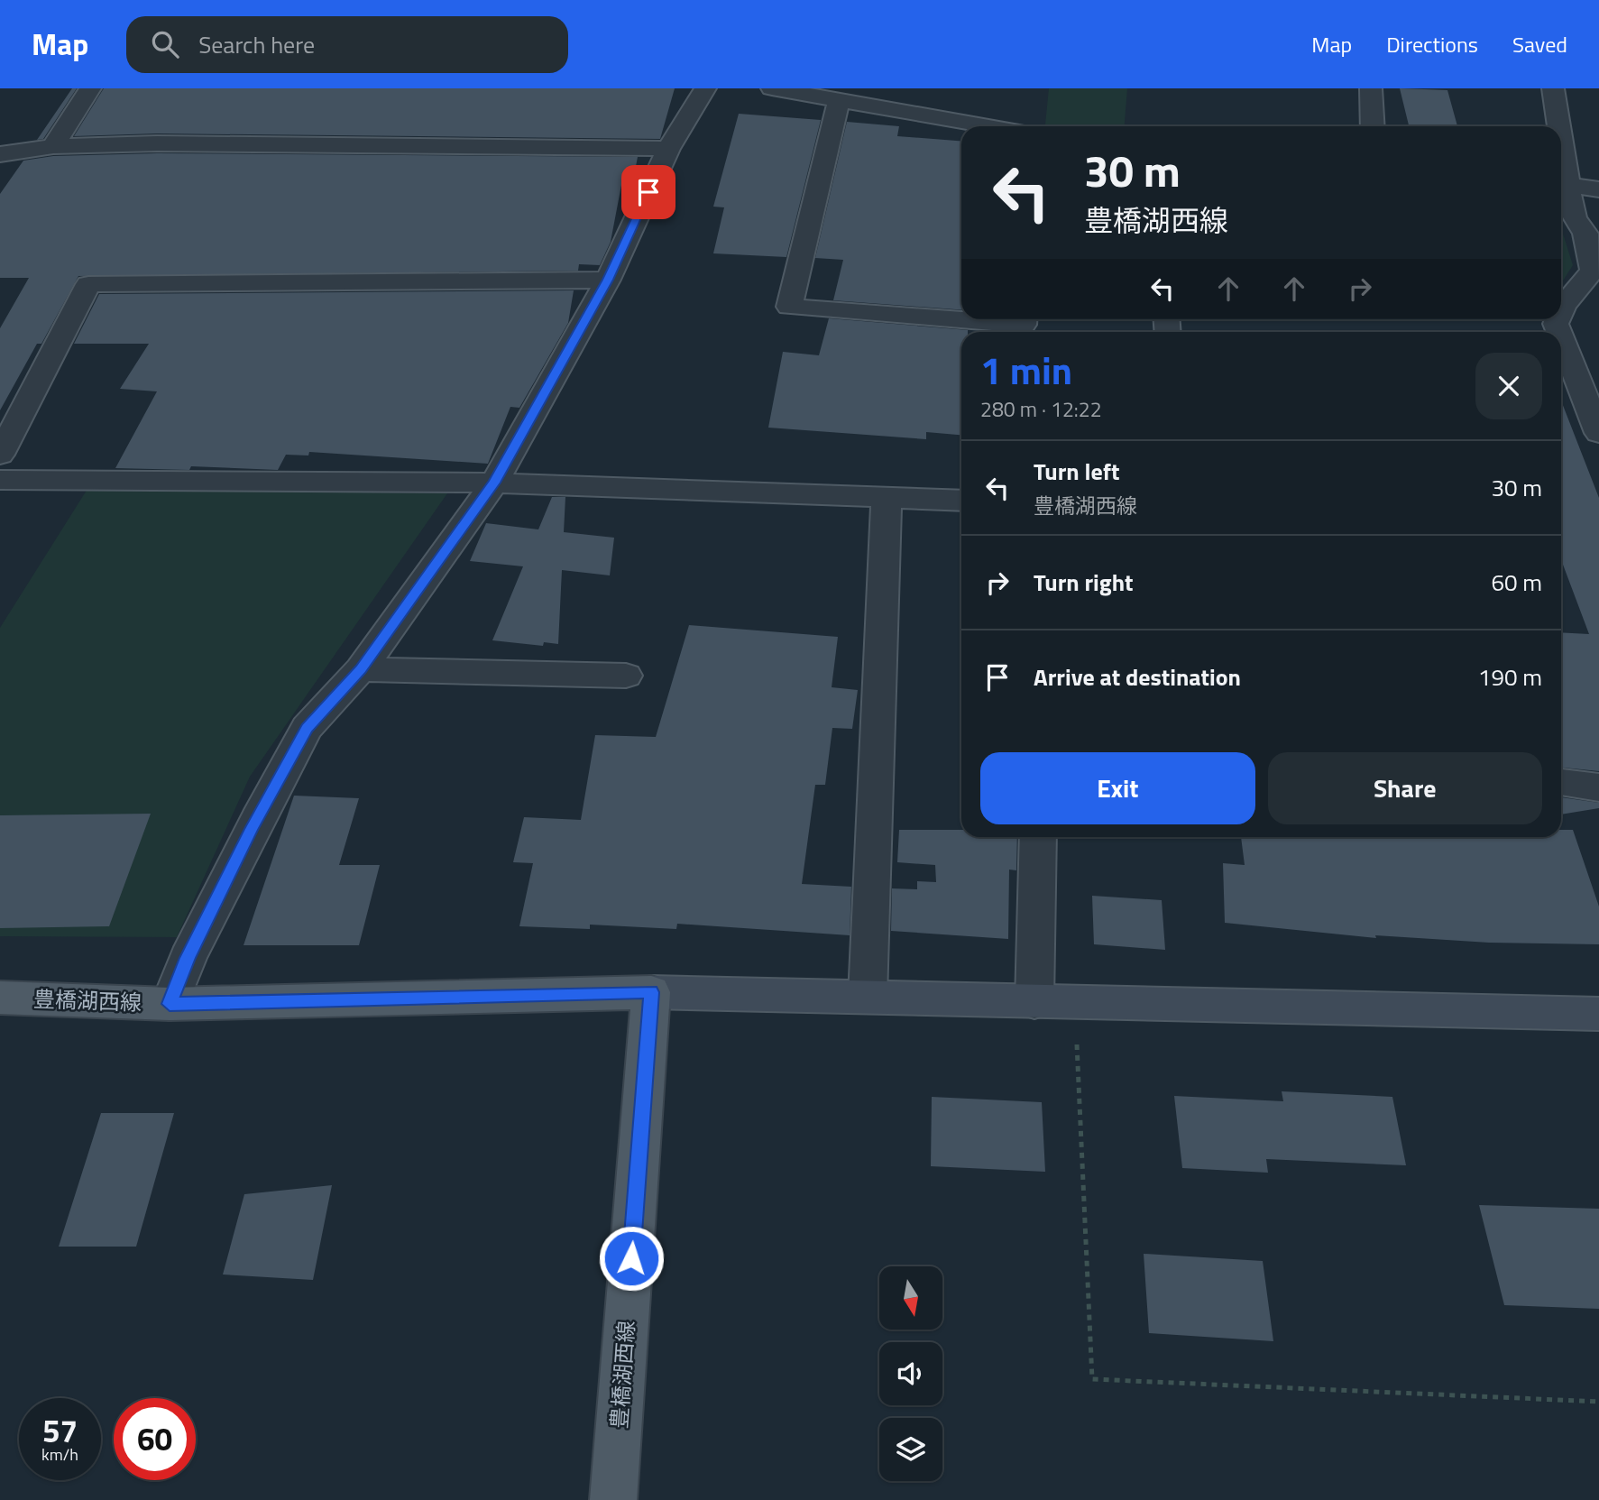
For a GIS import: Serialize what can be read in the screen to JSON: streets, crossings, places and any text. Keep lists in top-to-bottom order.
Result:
{
  "streets": {
    "main road": ["豊橋湖西線"]
  },
  "north": "bottom",
  "page": {
    "header": "Map",
    "search": "Search here",
    "nav": ["Map", "Directions", "Saved"],
    "turn": ["30 m", "豊橋湖西線"],
    "heading": ["1 min", "280 m · 12:22"],
    "list": [
      {
        "name": "Turn left",
        "note": "豊橋湖西線",
        "value": "30 m"
      },
      {
        "name": "Turn right",
        "value": "60 m"
      },
      {
        "name": "Arrive at destination",
        "value": "190 m"
      }
    ],
    "buttons": ["Exit", "Share"],
    "speed": "57 km/h",
    "limit": "60"
  }
}
